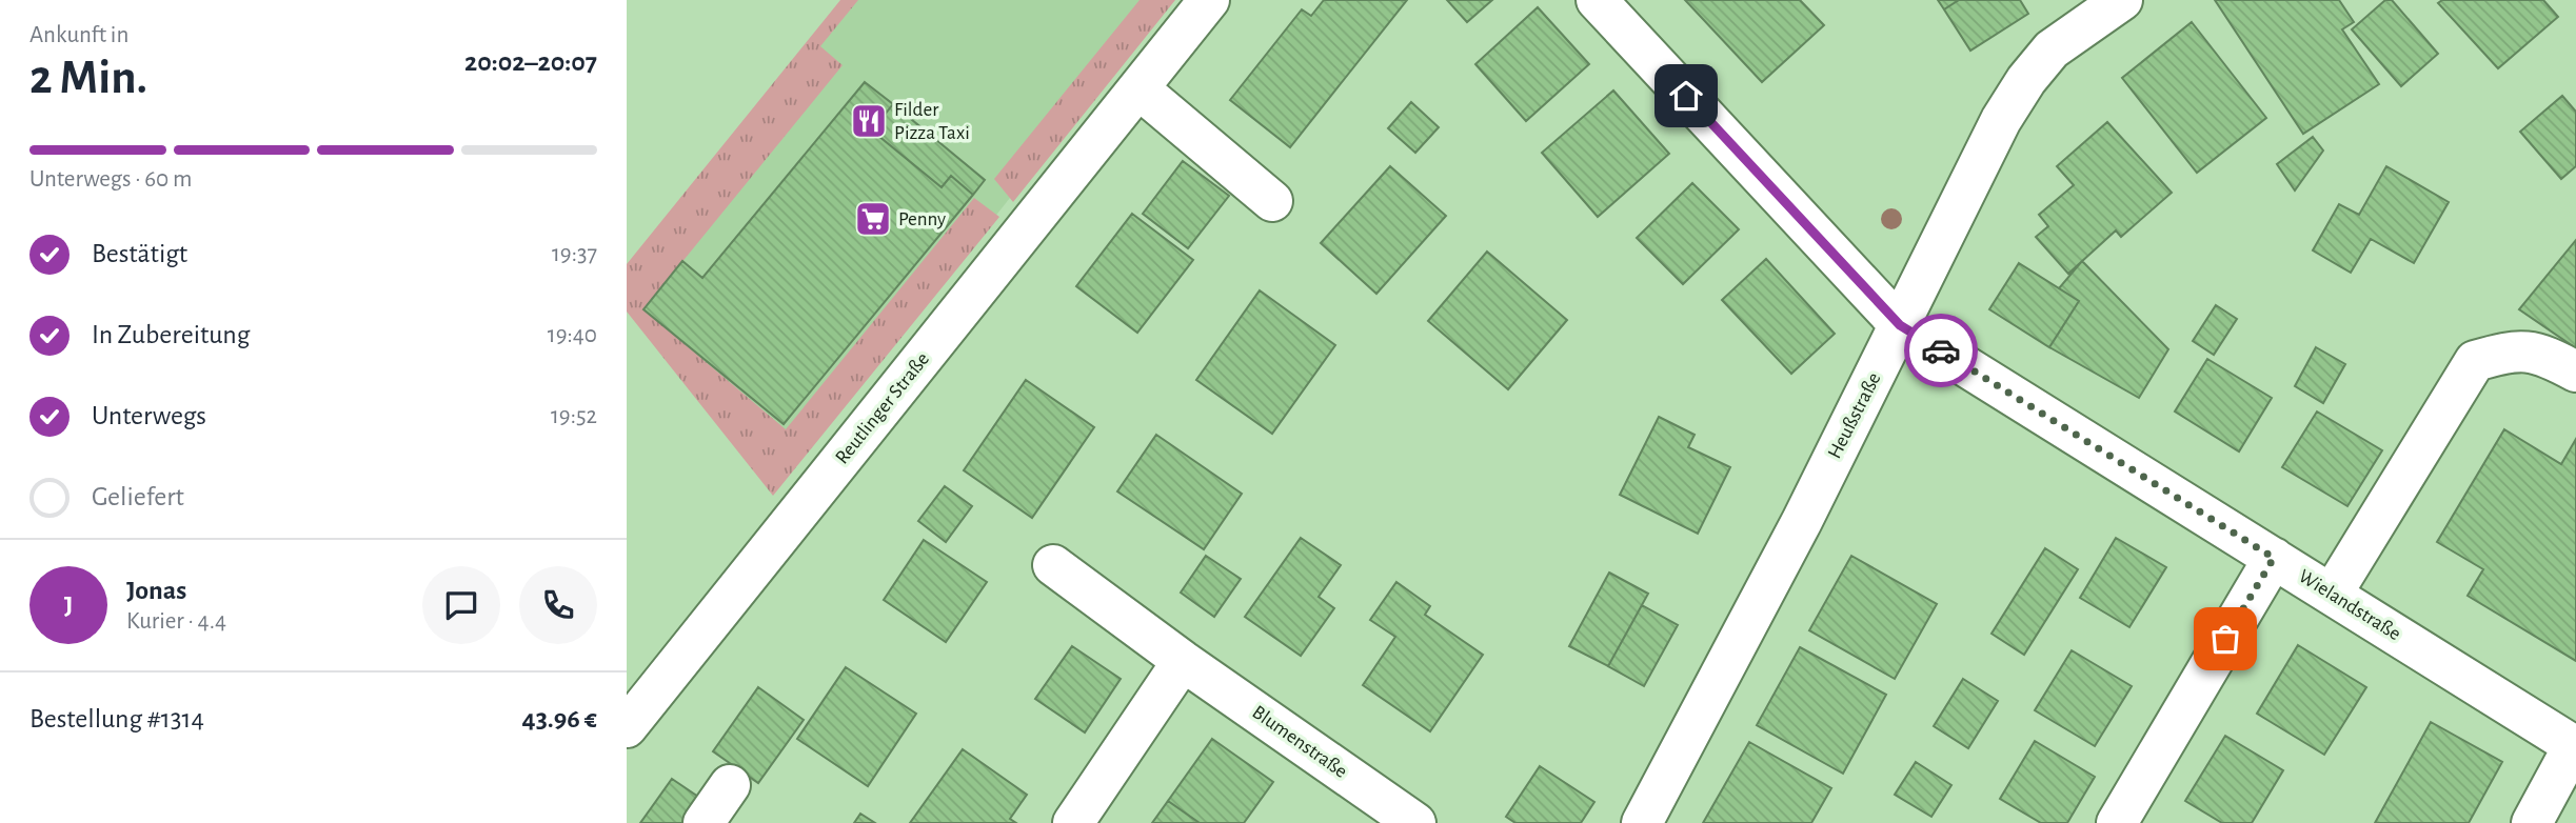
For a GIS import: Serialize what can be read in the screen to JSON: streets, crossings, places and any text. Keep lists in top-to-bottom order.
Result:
{
  "streets": {
    "street": [
      "Reutlinger Straße",
      "Heußstraße",
      "Wielandstraße",
      "Blumenstraße"
    ]
  },
  "crossings": [
    ["Heußstraße", "Wielandstraße"]
  ],
  "places": {
    "restaurant": ["Filder Pizza Taxi"],
    "supermarket": ["Penny"]
  },
  "page": {
    "heading": ["2 Min.", "Ankunft in", "20:02–20:07"],
    "panel": [
      "Jonas",
      "Kurier · 4.4",
      "Bestellung #1314",
      "43.96 €"
    ],
    "bar": "Unterwegs · 60 m",
    "list": [
      ["Bestätigt", "19:37"],
      ["In Zubereitung", "19:40"],
      ["Unterwegs", "19:52"],
      "Geliefert"
    ],
    "round": "J"
  }
}
